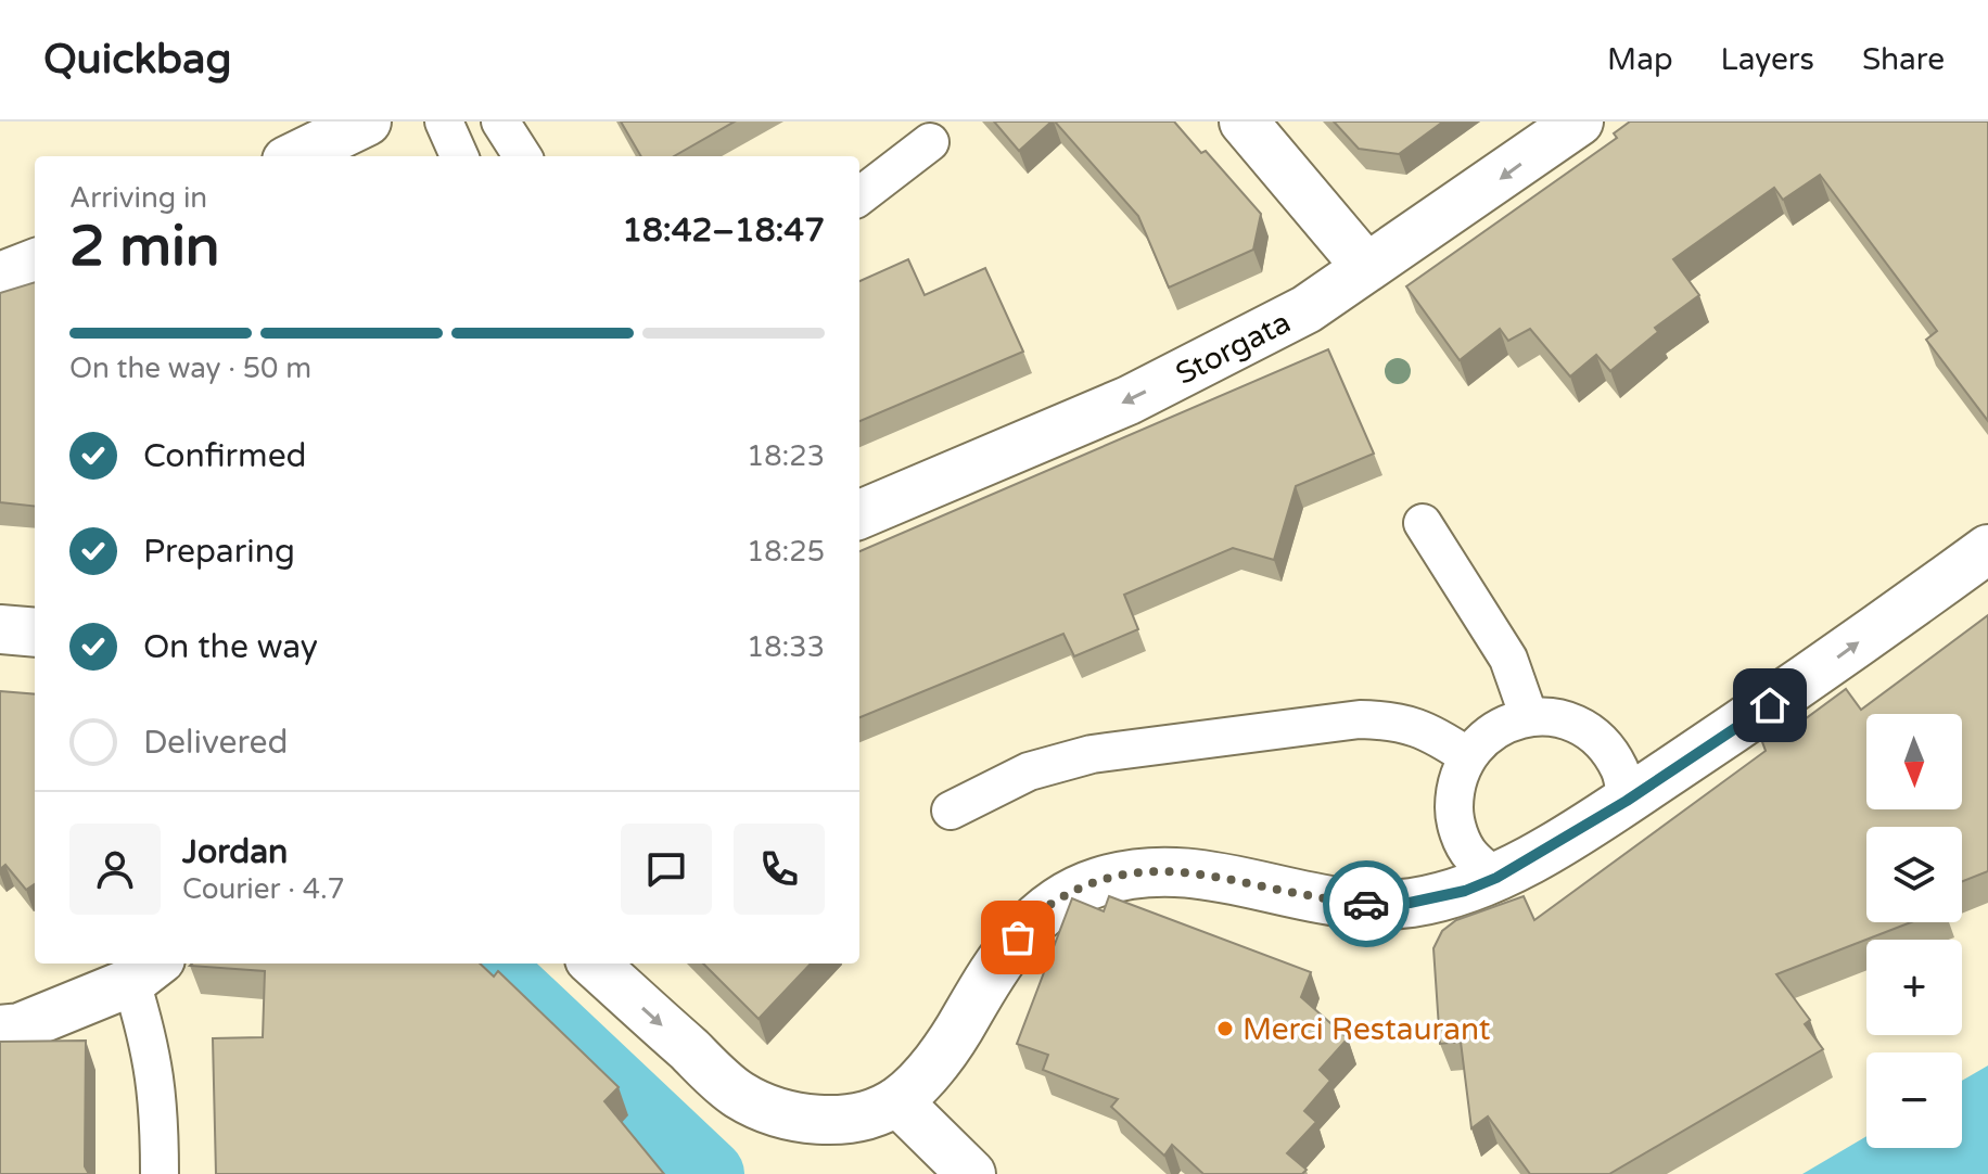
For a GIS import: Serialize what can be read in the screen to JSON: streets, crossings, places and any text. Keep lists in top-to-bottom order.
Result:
{
  "streets": {
    "street": ["Storgata"]
  },
  "one_way": ["Storgata"],
  "places": ["Merci Restaurant"],
  "north": "bottom",
  "page": {
    "header": "Quickbag",
    "nav": ["Map", "Layers", "Share"],
    "heading": ["2 min", "Arriving in", "18:42–18:47"],
    "panel": ["Jordan", "Courier · 4.7"],
    "bar": "On the way · 50 m",
    "list": [
      ["Confirmed", "18:23"],
      ["Preparing", "18:25"],
      ["On the way", "18:33"],
      "Delivered"
    ],
    "map_buttons": ["+", "−"]
  }
}
